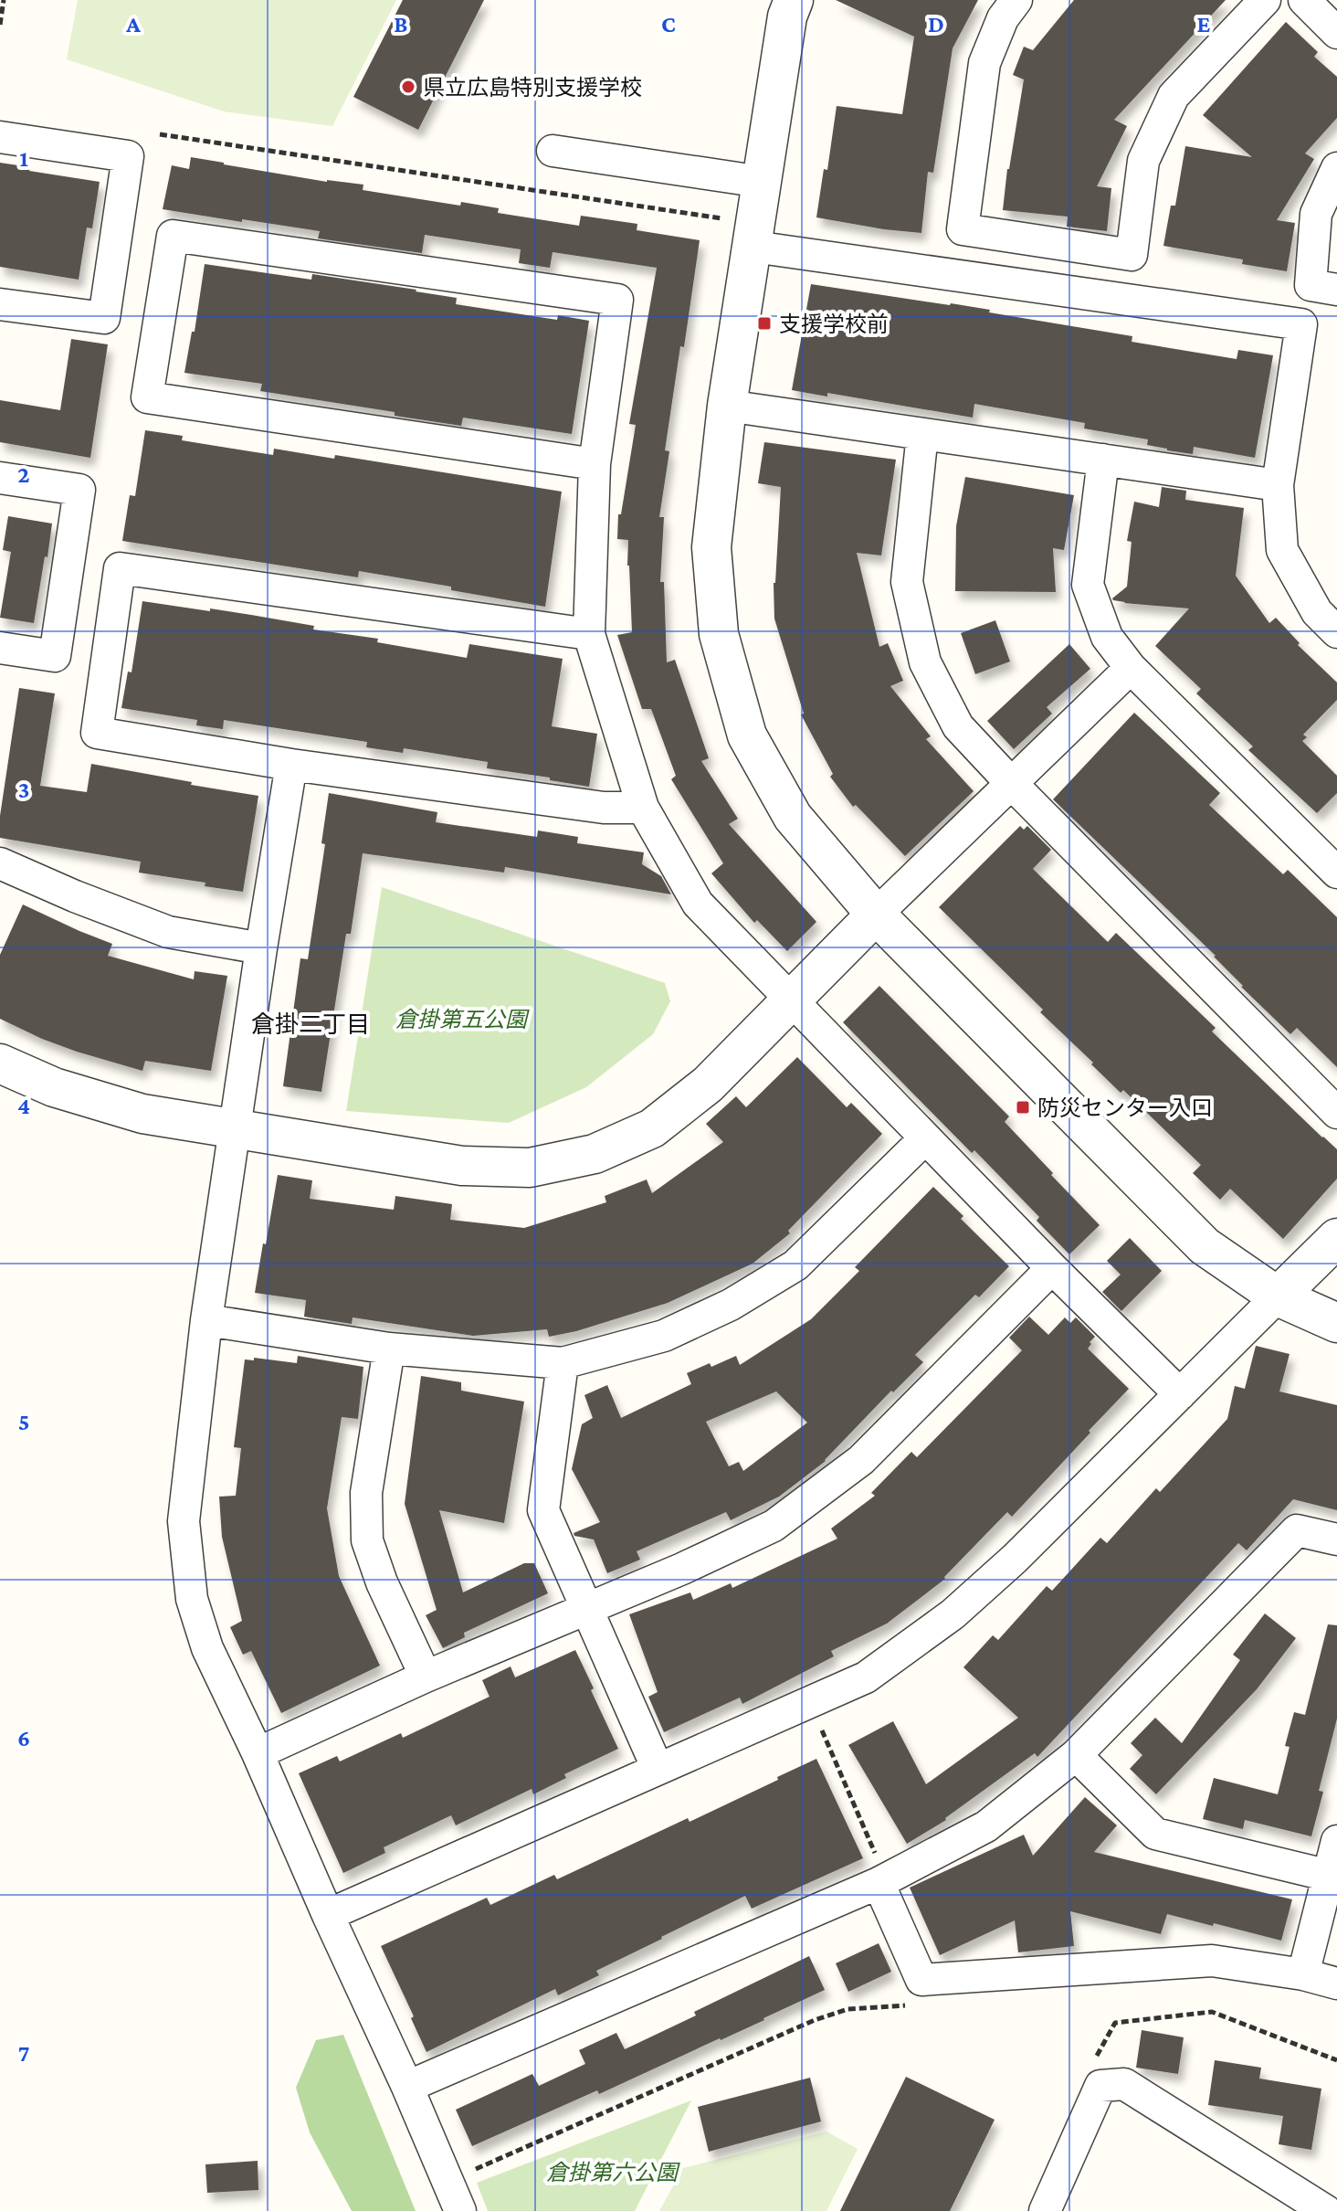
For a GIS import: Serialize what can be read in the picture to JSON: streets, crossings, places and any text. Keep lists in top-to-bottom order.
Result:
{
  "districts": ["倉掛二丁目"],
  "parks": ["倉掛第五公園", "倉掛第六公園"],
  "places": {
    "other": ["県立広島特別支援学校"],
    "transit": ["支援学校前", "防災センター入口"]
  },
  "grid": {
    "columns": [
      "A",
      "B",
      "C",
      "D",
      "E"
    ],
    "rows": [
      "1",
      "2",
      "3",
      "4",
      "5",
      "6",
      "7"
    ]
  }
}
